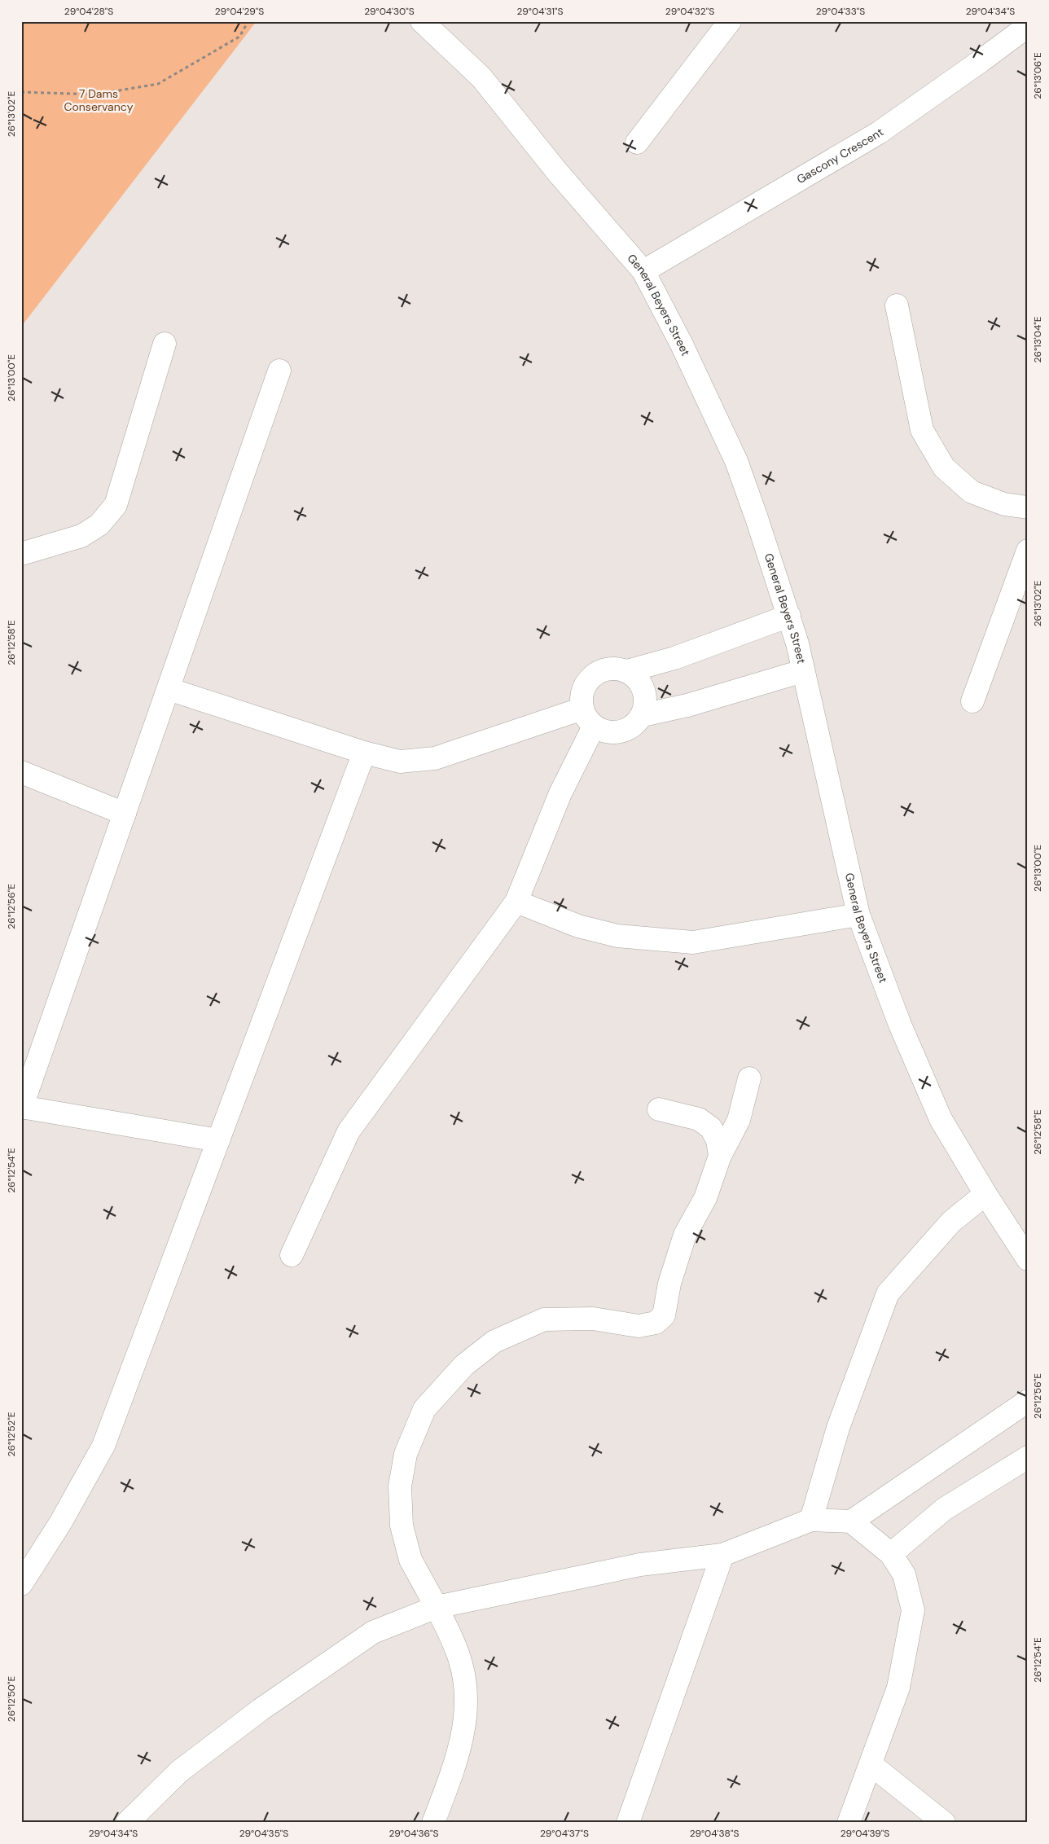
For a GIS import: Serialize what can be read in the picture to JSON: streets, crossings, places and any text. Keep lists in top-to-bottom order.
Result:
{
  "streets": {
    "street": ["Gascony Crescent", "General Beyers Street"]
  },
  "crossings": [
    ["Gascony Crescent", "General Beyers Street"]
  ],
  "parks": ["7 Dams Conservancy"],
  "coordinates": [
    "29°04'28\"S",
    "29°04'29\"S",
    "29°04'30\"S",
    "29°04'31\"S",
    "29°04'32\"S",
    "29°04'33\"S",
    "29°04'34\"S",
    "26°13'06\"E",
    "26°13'02\"E",
    "26°13'04\"E",
    "26°13'00\"E",
    "26°12'58\"E",
    "26°12'56\"E",
    "26°12'54\"E",
    "26°12'52\"E",
    "26°12'50\"E",
    "29°04'35\"S",
    "29°04'36\"S",
    "29°04'37\"S",
    "29°04'38\"S",
    "29°04'39\"S"
  ]
}
